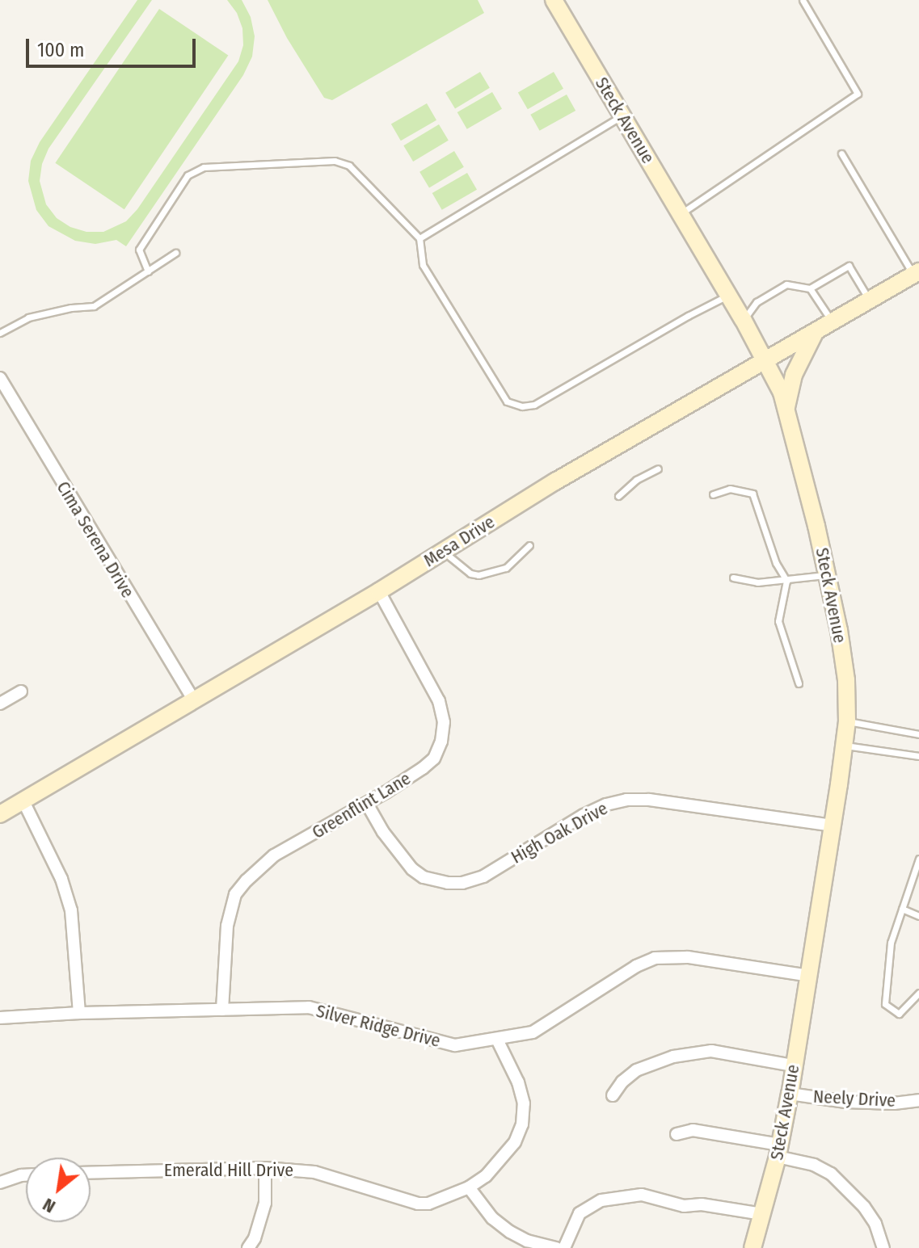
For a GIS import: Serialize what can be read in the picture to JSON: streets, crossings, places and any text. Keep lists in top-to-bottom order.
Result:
{
  "streets": {
    "street": [
      "Steck Avenue",
      "Cima Serena Drive",
      "Mesa Drive",
      "Greenflint Lane",
      "High Oak Drive",
      "Silver Ridge Drive",
      "Neely Drive",
      "Emerald Hill Drive"
    ]
  },
  "crossings": [
    ["Steck Avenue", "Mesa Drive"],
    ["Steck Avenue", "High Oak Drive"],
    ["Steck Avenue", "Silver Ridge Drive"],
    ["Steck Avenue", "Neely Drive"],
    ["Cima Serena Drive", "Mesa Drive"],
    ["Mesa Drive", "Greenflint Lane"],
    ["Greenflint Lane", "High Oak Drive"],
    ["Greenflint Lane", "Silver Ridge Drive"],
    ["Silver Ridge Drive", "Emerald Hill Drive"]
  ],
  "scale_bar": "100 m",
  "north": "bottom left"
}
